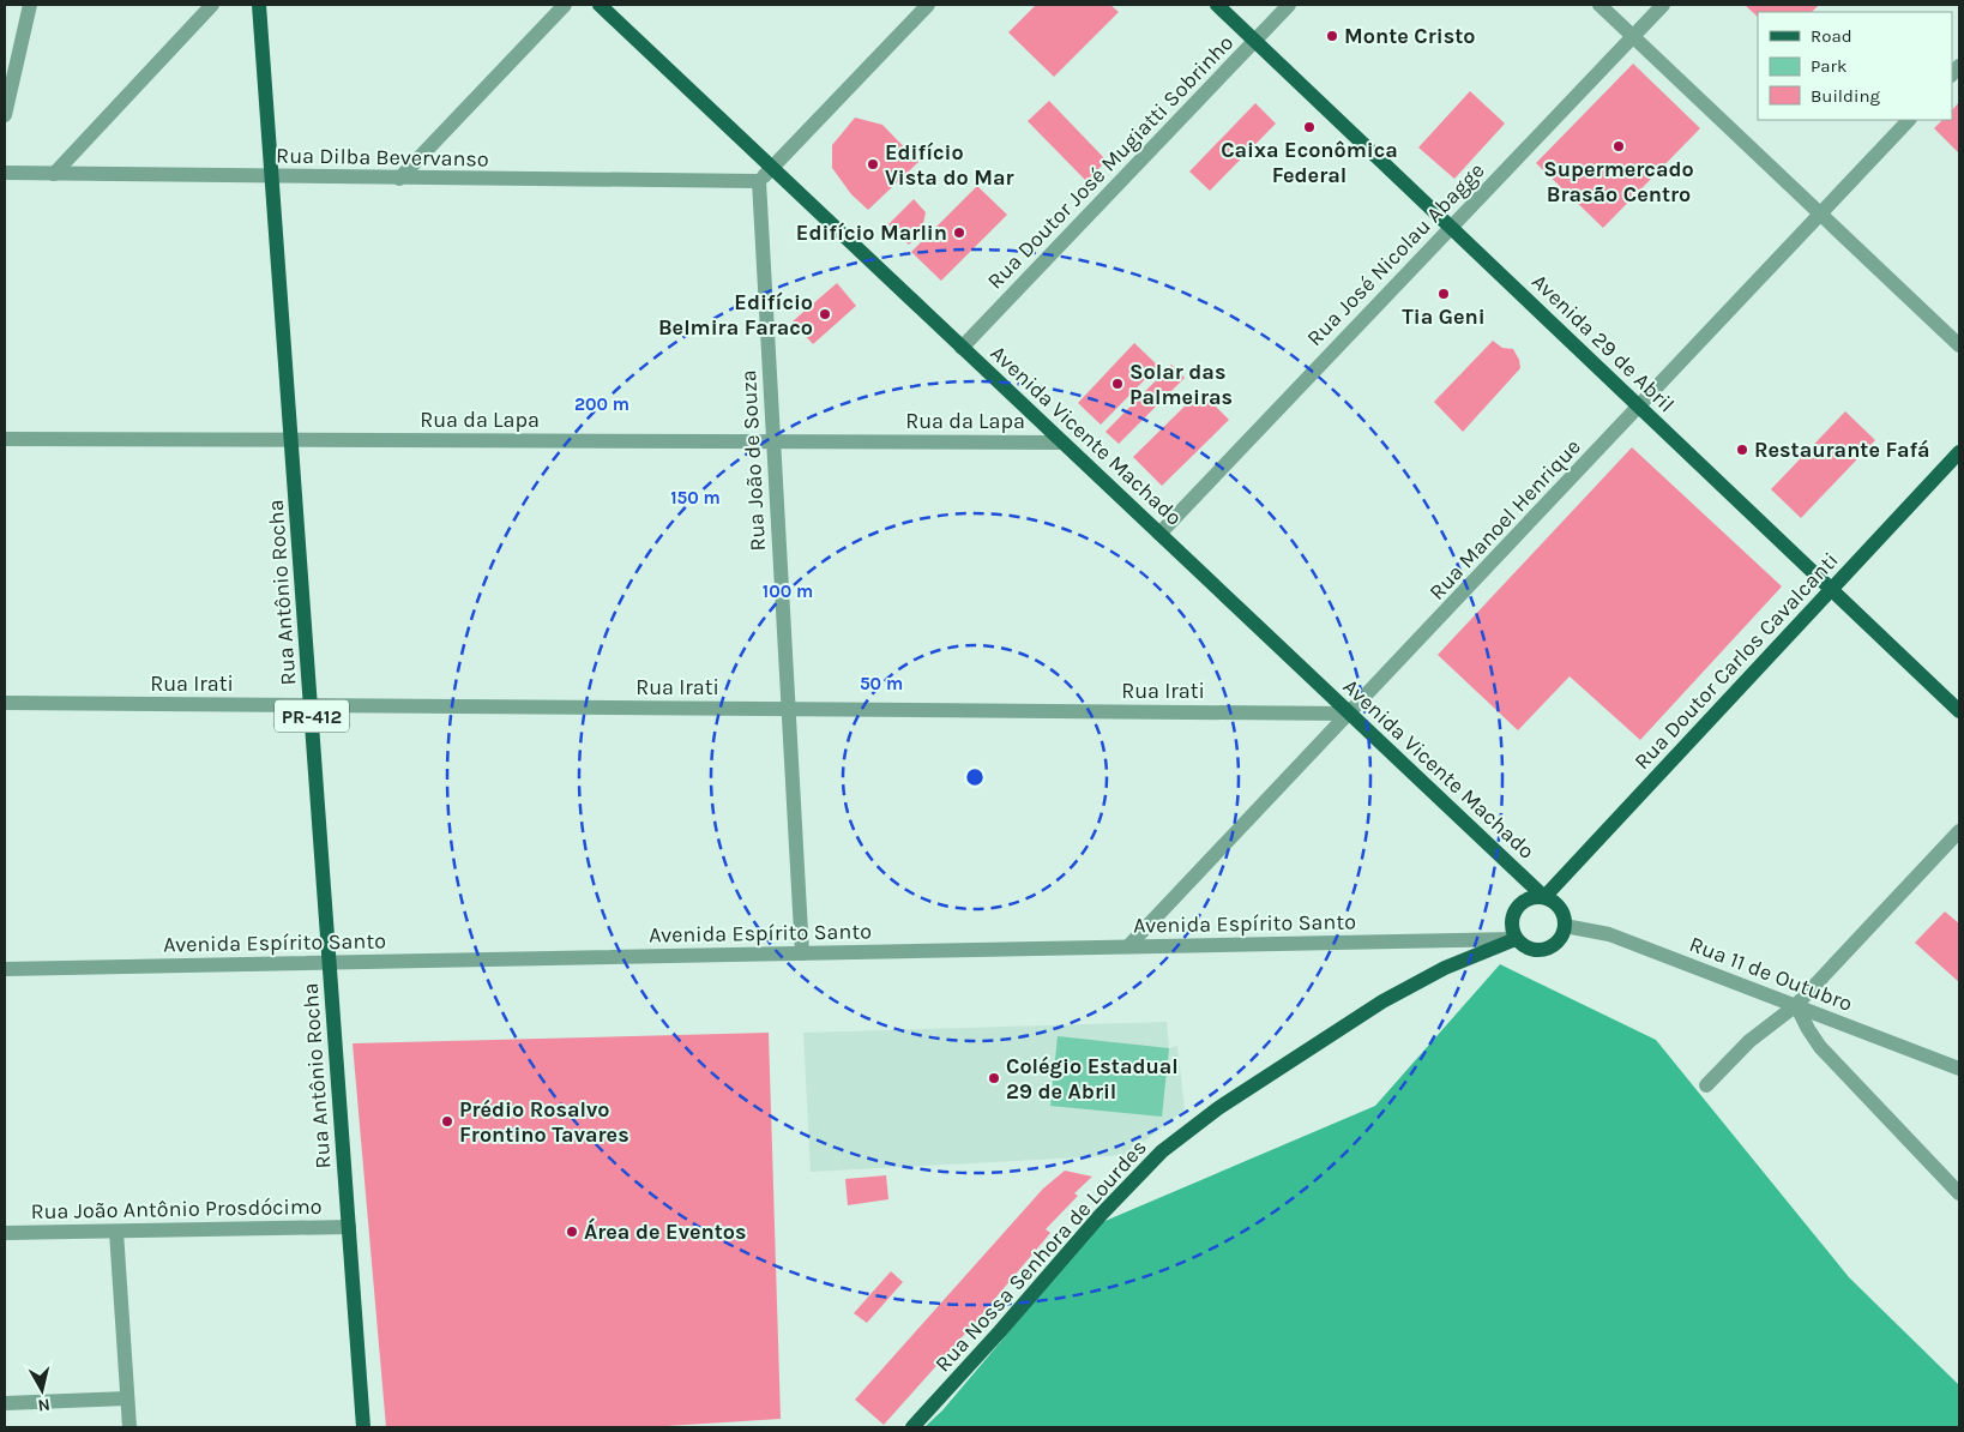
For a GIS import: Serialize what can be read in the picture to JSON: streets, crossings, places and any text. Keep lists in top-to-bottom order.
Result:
{
  "streets": {
    "main road": [
      "Avenida 29 de Abril",
      "Avenida Vicente Machado",
      "Rua Antônio Rocha",
      "Rua Doutor Carlos Cavalcanti",
      "PR-412",
      "Rua Nossa Senhora de Lourdes"
    ],
    "street": [
      "Rua Dilba Bevervanso",
      "Rua Doutor José Mugiatti Sobrinho",
      "Rua José Nicolau Abagge",
      "Rua da Lapa",
      "Rua João de Souza",
      "Rua Manoel Henrique",
      "Rua Irati",
      "Avenida Espírito Santo",
      "Rua 11 de Outubro",
      "Rua João Antônio Prosdócimo"
    ]
  },
  "crossings": [
    ["Rua Dilba Bevervanso", "Rua João de Souza"],
    ["Rua Dilba Bevervanso", "Rua Antônio Rocha"],
    ["Rua Doutor José Mugiatti Sobrinho", "Avenida 29 de Abril"],
    ["Rua Doutor José Mugiatti Sobrinho", "Avenida Vicente Machado"],
    ["Rua José Nicolau Abagge", "Avenida 29 de Abril"],
    ["Rua José Nicolau Abagge", "Avenida Vicente Machado"],
    ["Avenida 29 de Abril", "Rua Manoel Henrique"],
    ["Avenida 29 de Abril", "Rua Doutor Carlos Cavalcanti"],
    ["Rua da Lapa", "Avenida Vicente Machado"],
    ["Rua da Lapa", "Rua João de Souza"],
    ["Rua da Lapa", "Rua Antônio Rocha"],
    ["Avenida Vicente Machado", "Rua Manoel Henrique"],
    ["Avenida Vicente Machado", "Rua Doutor Carlos Cavalcanti"],
    ["Avenida Vicente Machado", "Rua Irati"],
    ["Avenida Vicente Machado", "Avenida Espírito Santo"],
    ["Avenida Vicente Machado", "Rua 11 de Outubro"],
    ["Avenida Vicente Machado", "Rua Nossa Senhora de Lourdes"],
    ["Rua João de Souza", "Rua Irati"],
    ["Rua João de Souza", "Avenida Espírito Santo"],
    ["Rua Manoel Henrique", "Rua Irati"],
    ["Rua Manoel Henrique", "Avenida Espírito Santo"],
    ["Rua Antônio Rocha", "Rua Irati"],
    ["Rua Antônio Rocha", "Avenida Espírito Santo"],
    ["Rua Antônio Rocha", "Rua João Antônio Prosdócimo"],
    ["Rua Doutor Carlos Cavalcanti", "Avenida Espírito Santo"],
    ["Rua Doutor Carlos Cavalcanti", "Rua 11 de Outubro"],
    ["Rua Doutor Carlos Cavalcanti", "Rua Nossa Senhora de Lourdes"],
    ["Avenida Espírito Santo", "Rua 11 de Outubro"],
    ["Avenida Espírito Santo", "Rua Nossa Senhora de Lourdes"],
    ["Rua 11 de Outubro", "Rua Nossa Senhora de Lourdes"]
  ],
  "places": [
    "Monte Cristo",
    "Caixa Econômica Federal",
    "Supermercado Brasão Centro",
    "Edifício Vista do Mar",
    "Edifício Marlin",
    "Tia Geni",
    "Edifício Belmira Faraco",
    "Solar das Palmeiras",
    "Restaurante Fafá",
    "Colégio Estadual 29 de Abril",
    "Prédio Rosalvo Frontino Tavares",
    "Área de Eventos"
  ],
  "legend": ["Road", "Park", "Building"],
  "north": "bottom",
  "rings": [
    "200 m",
    "150 m",
    "100 m",
    "50 m"
  ]
}
